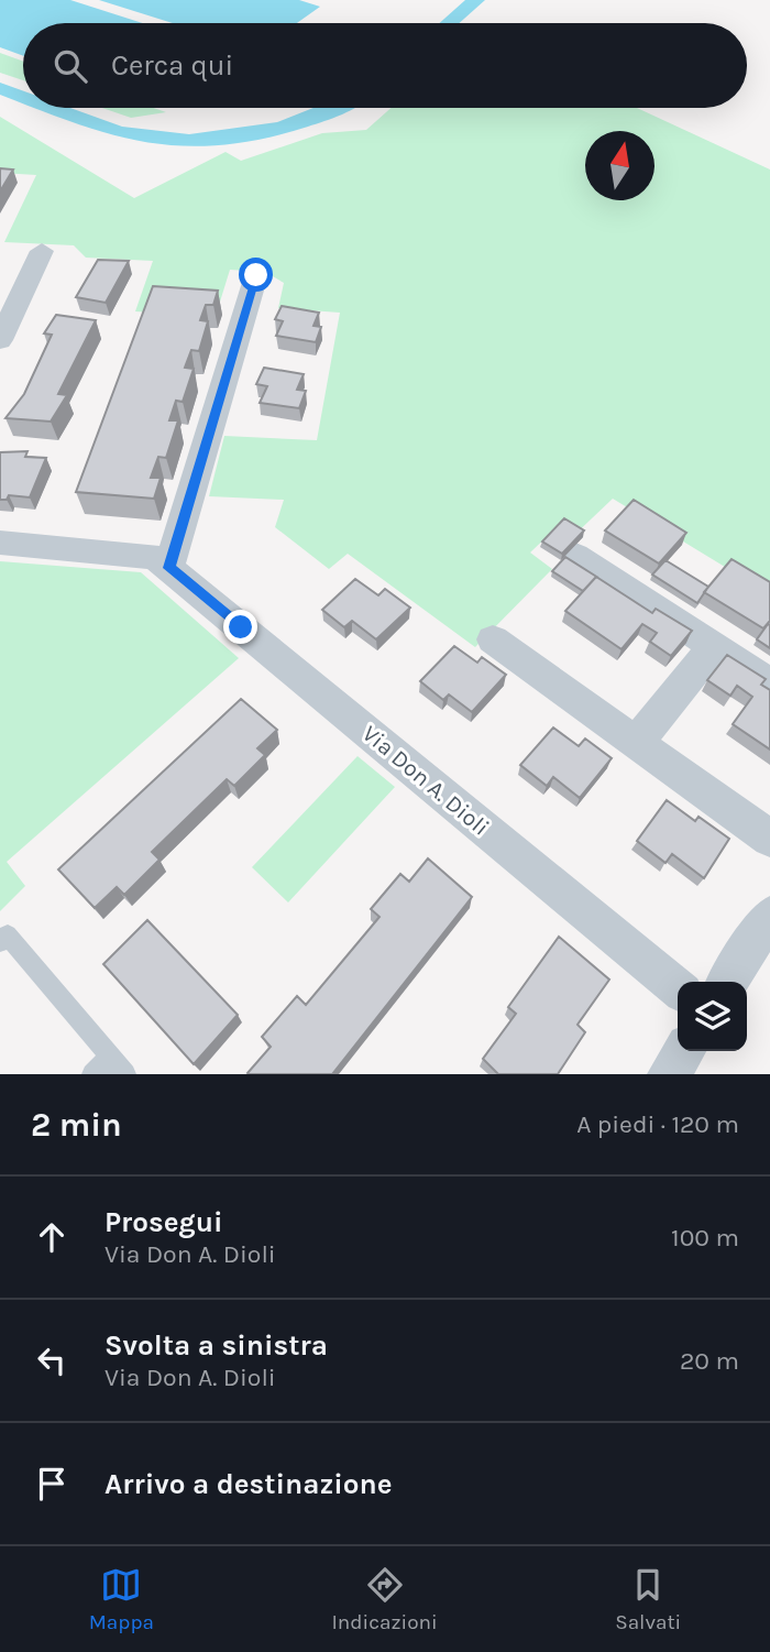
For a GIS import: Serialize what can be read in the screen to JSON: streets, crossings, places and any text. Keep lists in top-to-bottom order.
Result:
{
  "streets": {
    "street": ["Via Don A. Dioli"]
  },
  "north": "top",
  "page": {
    "search": "Cerca qui",
    "heading": ["2 min", "A piedi · 120 m"],
    "list": [
      ["Prosegui", "Via Don A. Dioli", "100 m"],
      ["Svolta a sinistra", "Via Don A. Dioli", "20 m"],
      "Arrivo a destinazione"
    ],
    "nav": ["Mappa", "Indicazioni", "Salvati"]
  }
}
